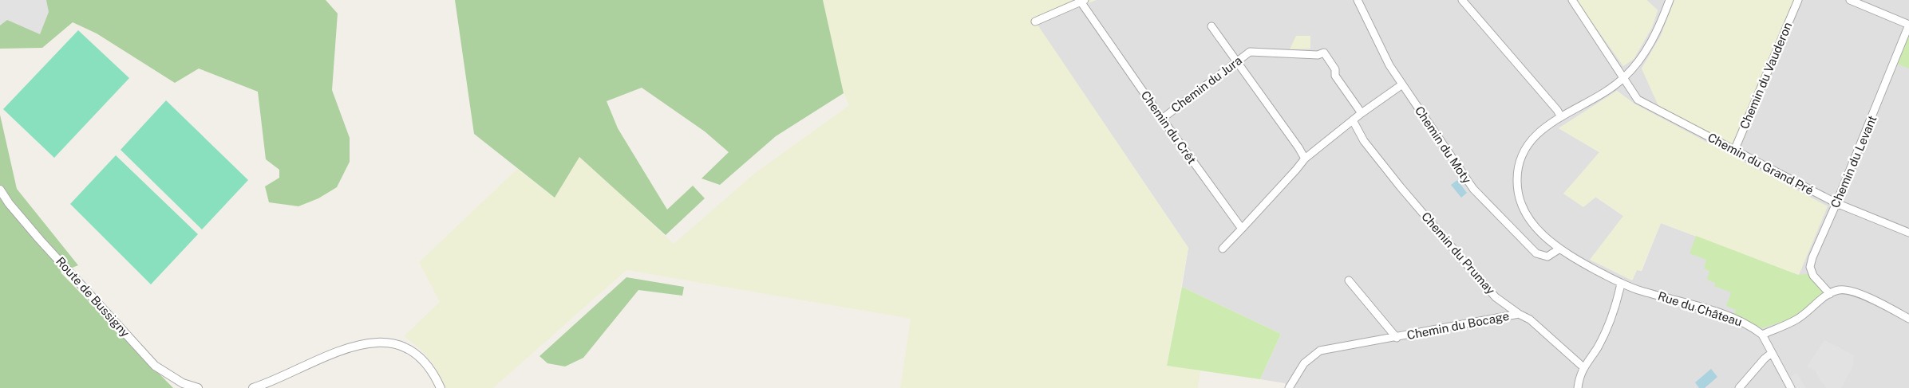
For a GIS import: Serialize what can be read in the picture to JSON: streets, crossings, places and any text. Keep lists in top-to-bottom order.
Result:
{
  "streets": {
    "street": [
      "Chemin du Vauderon",
      "Chemin du Jura",
      "Chemin du Crêt",
      "Chemin du Moty",
      "Chemin du Levant",
      "Chemin du Grand Pré",
      "Chemin du Prumay",
      "Route de Bussigny",
      "Rue du Château",
      "Chemin du Bocage"
    ]
  },
  "crossings": [
    ["Chemin du Vauderon", "Chemin du Grand Pré"],
    ["Chemin du Jura", "Chemin du Crêt"],
    ["Chemin du Moty", "Rue du Château"],
    ["Chemin du Levant", "Chemin du Grand Pré"],
    ["Chemin du Grand Pré", "Rue du Château"],
    ["Chemin du Prumay", "Chemin du Bocage"]
  ]
}
